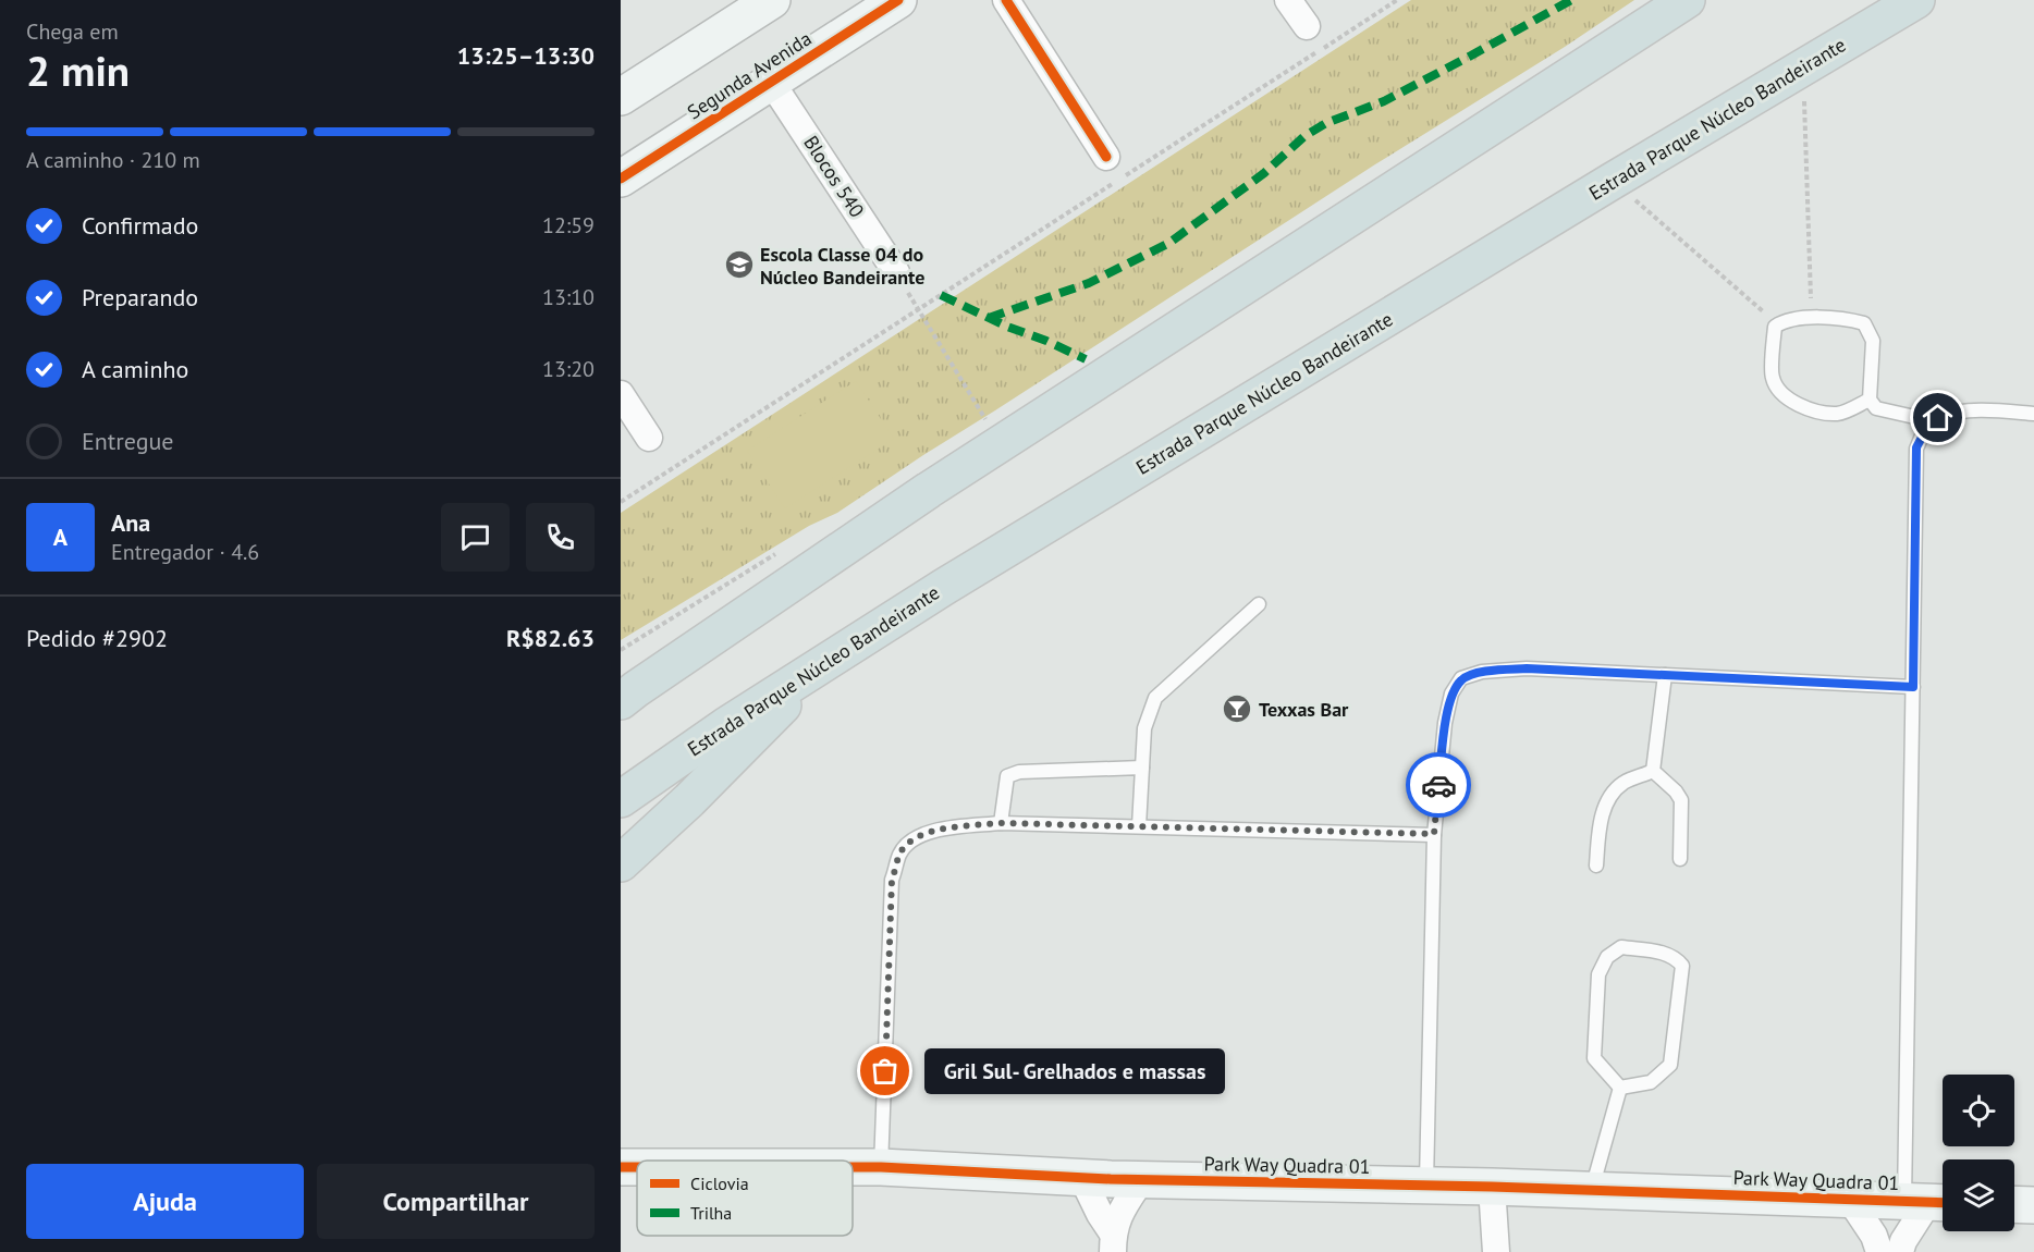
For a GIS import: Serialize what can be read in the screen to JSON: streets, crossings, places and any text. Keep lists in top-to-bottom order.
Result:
{
  "streets": {
    "highway": ["Estrada Parque Núcleo Bandeirante"],
    "street": ["Segunda Avenida", "Blocos 540", "Park Way Quadra 01"]
  },
  "crossings": [
    ["Segunda Avenida", "Blocos 540"]
  ],
  "places": {
    "school or university": ["Escola Classe 04 do Núcleo Bandeirante"],
    "bar": ["Texxas Bar"],
    "other": ["Gril Sul- Grelhados e massas"]
  },
  "legend": ["Ciclovia", "Trilha"],
  "page": {
    "heading": ["2 min", "Chega em", "13:25–13:30"],
    "panel": [
      "Ana",
      "Entregador · 4.6",
      "Pedido #2902",
      "R$82.63"
    ],
    "bar": "A caminho · 210 m",
    "list": [
      ["Confirmado", "12:59"],
      ["Preparando", "13:10"],
      ["A caminho", "13:20"],
      "Entregue"
    ],
    "round": "A",
    "bubble": "Gril Sul- Grelhados e massas",
    "buttons": ["Ajuda", "Compartilhar"]
  }
}
